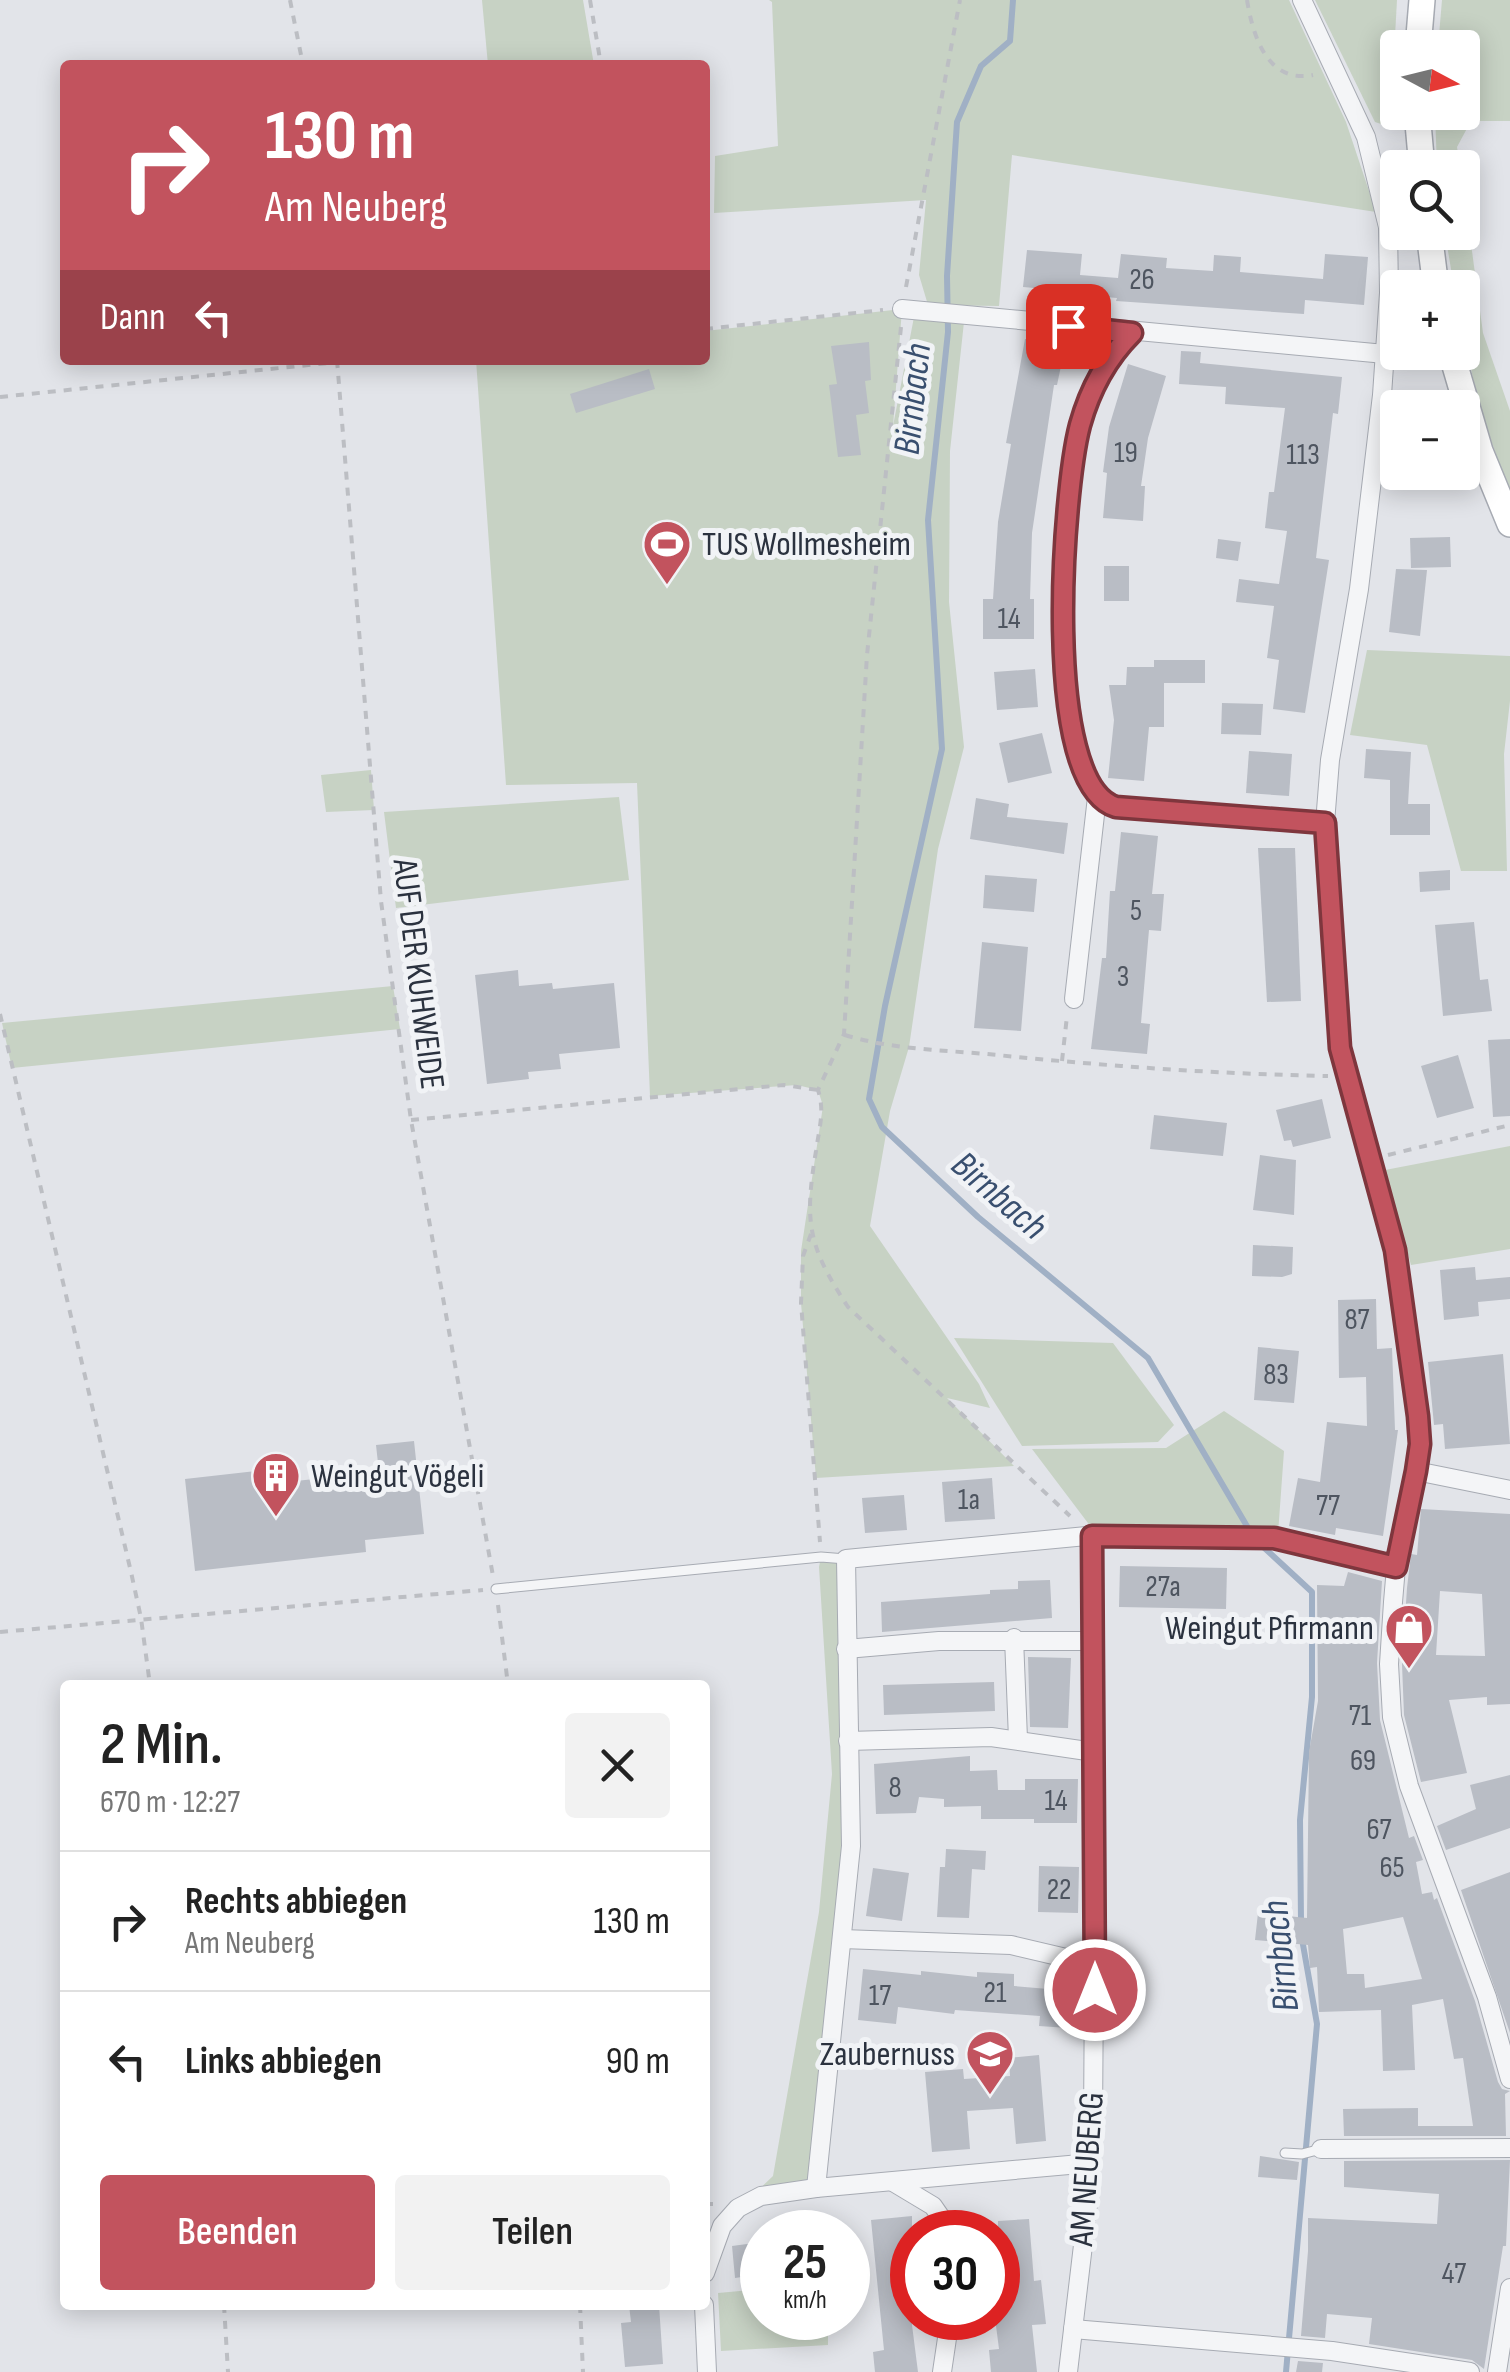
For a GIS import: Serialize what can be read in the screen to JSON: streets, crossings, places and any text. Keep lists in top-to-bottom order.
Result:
{
  "streets": {
    "street": ["AM NEUBERG"],
    "path": ["AUF DER KUHWEIDE"]
  },
  "water": ["Birnbach"],
  "places": {
    "sports": ["TUS Wollmesheim"],
    "building": ["Weingut Vögeli"],
    "shop": ["Weingut Pfirmann"],
    "school or university": ["Zaubernuss"]
  },
  "house_numbers": [
    "26",
    "19",
    "113",
    "14",
    "5",
    "3",
    "87",
    "83",
    "1a",
    "77",
    "27a",
    "71",
    "69",
    "8",
    "14",
    "67",
    "65",
    "22",
    "21",
    "17",
    "47"
  ],
  "north": "right",
  "page": {
    "map_buttons": ["+", "−"],
    "turn": ["130 m", "Am Neuberg"],
    "then": "Dann",
    "heading": ["2 Min.", "670 m · 12:27"],
    "list": [
      {
        "name": "Rechts abbiegen",
        "note": "Am Neuberg",
        "value": "130 m"
      },
      {
        "name": "Links abbiegen",
        "value": "90 m"
      }
    ],
    "buttons": ["Beenden", "Teilen"],
    "speed": "25 km/h",
    "limit": "30"
  }
}
